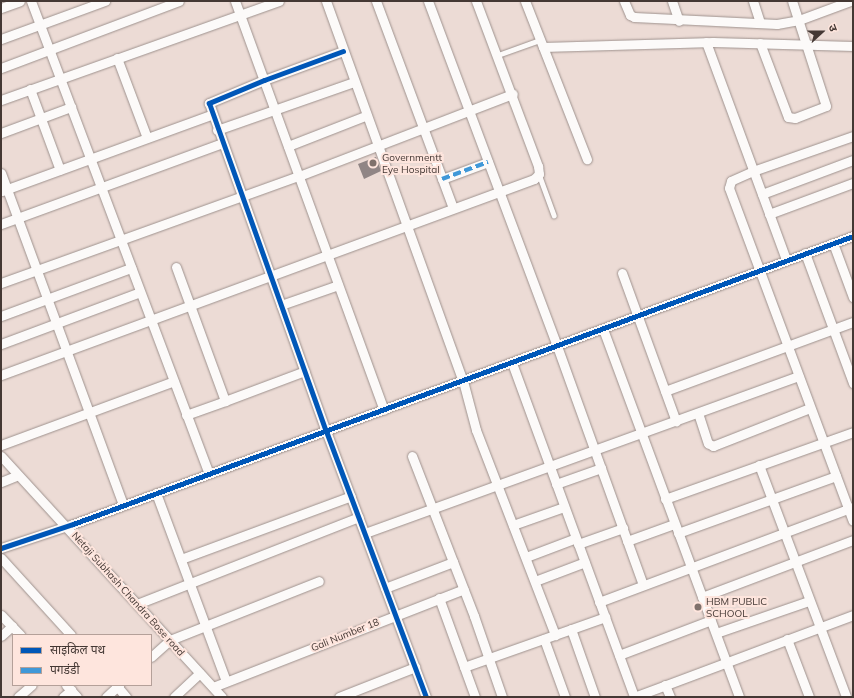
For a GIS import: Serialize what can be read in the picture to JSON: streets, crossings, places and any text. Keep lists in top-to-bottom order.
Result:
{
  "streets": {
    "street": ["Netaji Subhash Chandra Bose road", "Gali Number 18"]
  },
  "crossings": [
    ["Netaji Subhash Chandra Bose road", "Gali Number 18"]
  ],
  "places": ["Governmentt Eye Hospital", "HBM PUBLIC SCHOOL"],
  "legend": ["साइकिल पथ", "पगडंडी"],
  "north": "right"
}
